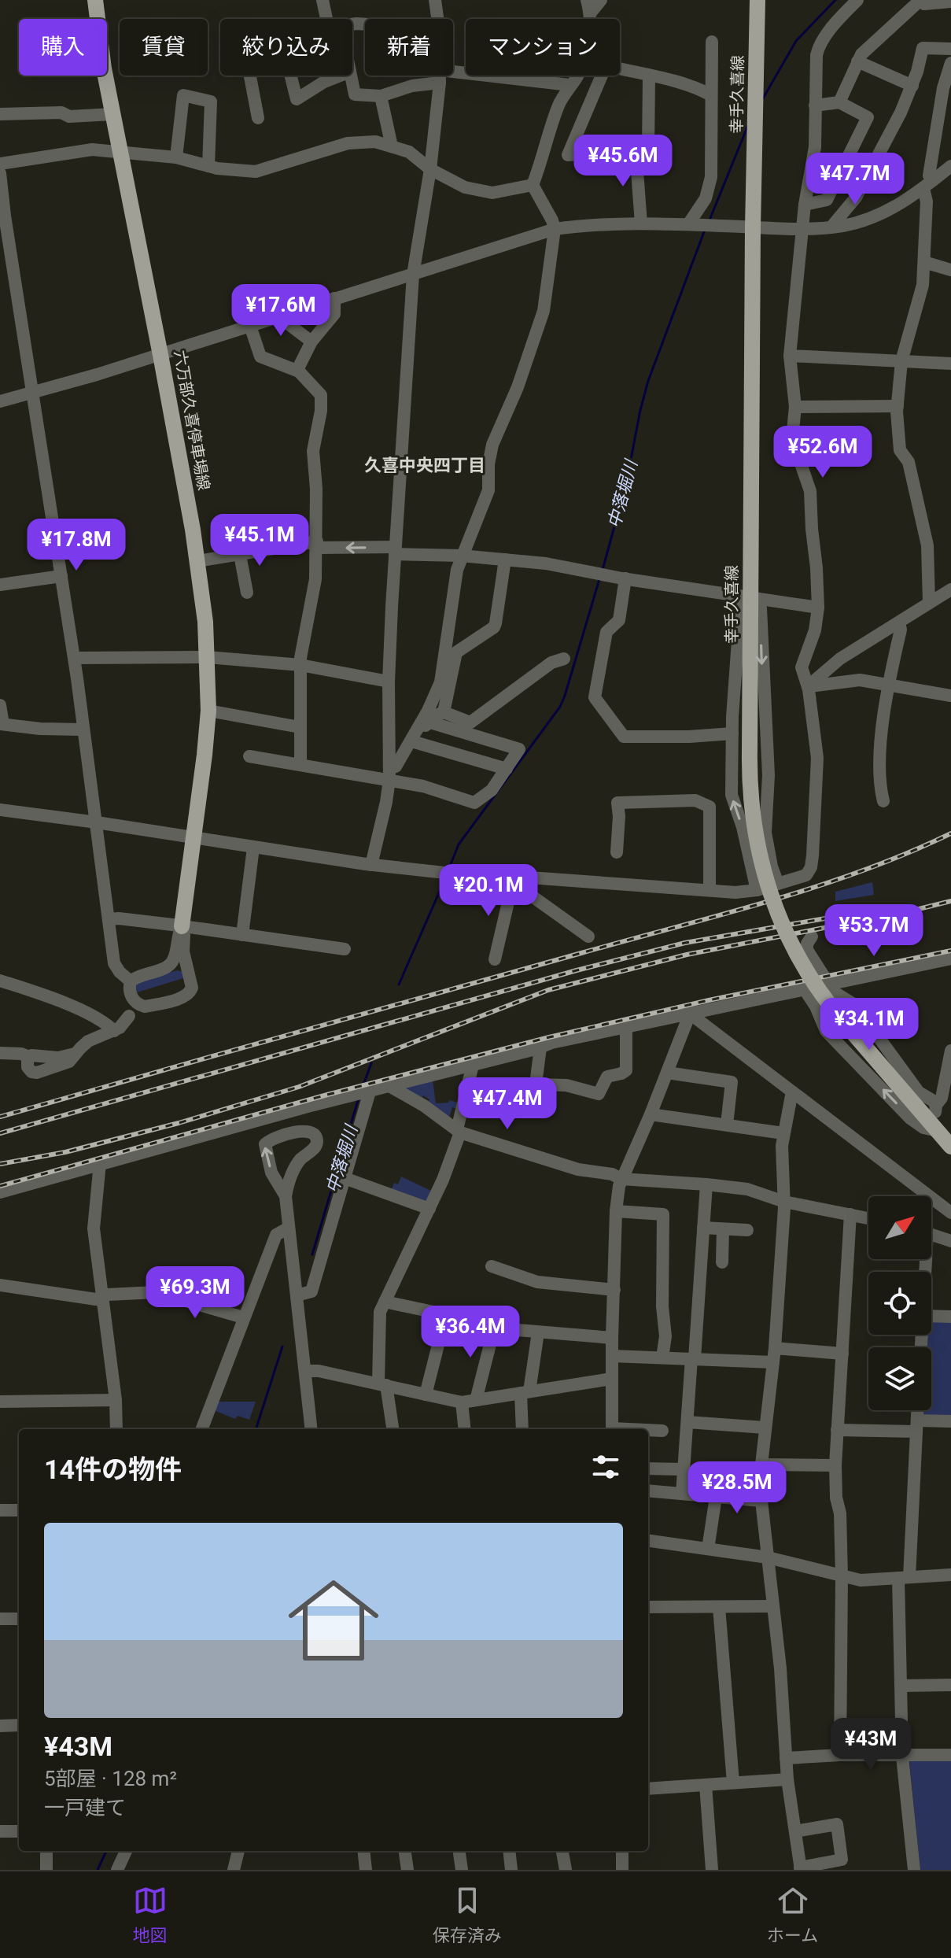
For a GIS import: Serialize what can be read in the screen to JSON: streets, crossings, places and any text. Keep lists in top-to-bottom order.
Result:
{
  "streets": {
    "main road": ["幸手久喜線", "六万部久喜停車場線"]
  },
  "districts": ["久喜中央四丁目"],
  "water": ["中落堀川"],
  "north": "top right",
  "page": {
    "chip": [
      "購入",
      "賃貸",
      "絞り込み",
      "新着",
      "マンション"
    ],
    "price": [
      "¥45.6M",
      "¥47.7M",
      "¥17.6M",
      "¥52.6M",
      "¥45.1M",
      "¥17.8M",
      "¥20.1M",
      "¥53.7M",
      "¥34.1M",
      "¥47.4M",
      "¥69.3M",
      "¥36.4M",
      "¥28.5M",
      "¥43M"
    ],
    "heading": "14件の物件",
    "list": [
      {
        "name": "¥43M",
        "note": "5部屋 · 128 m² · 一戸建て"
      }
    ],
    "tabs": ["地図", "保存済み", "ホーム"]
  }
}
